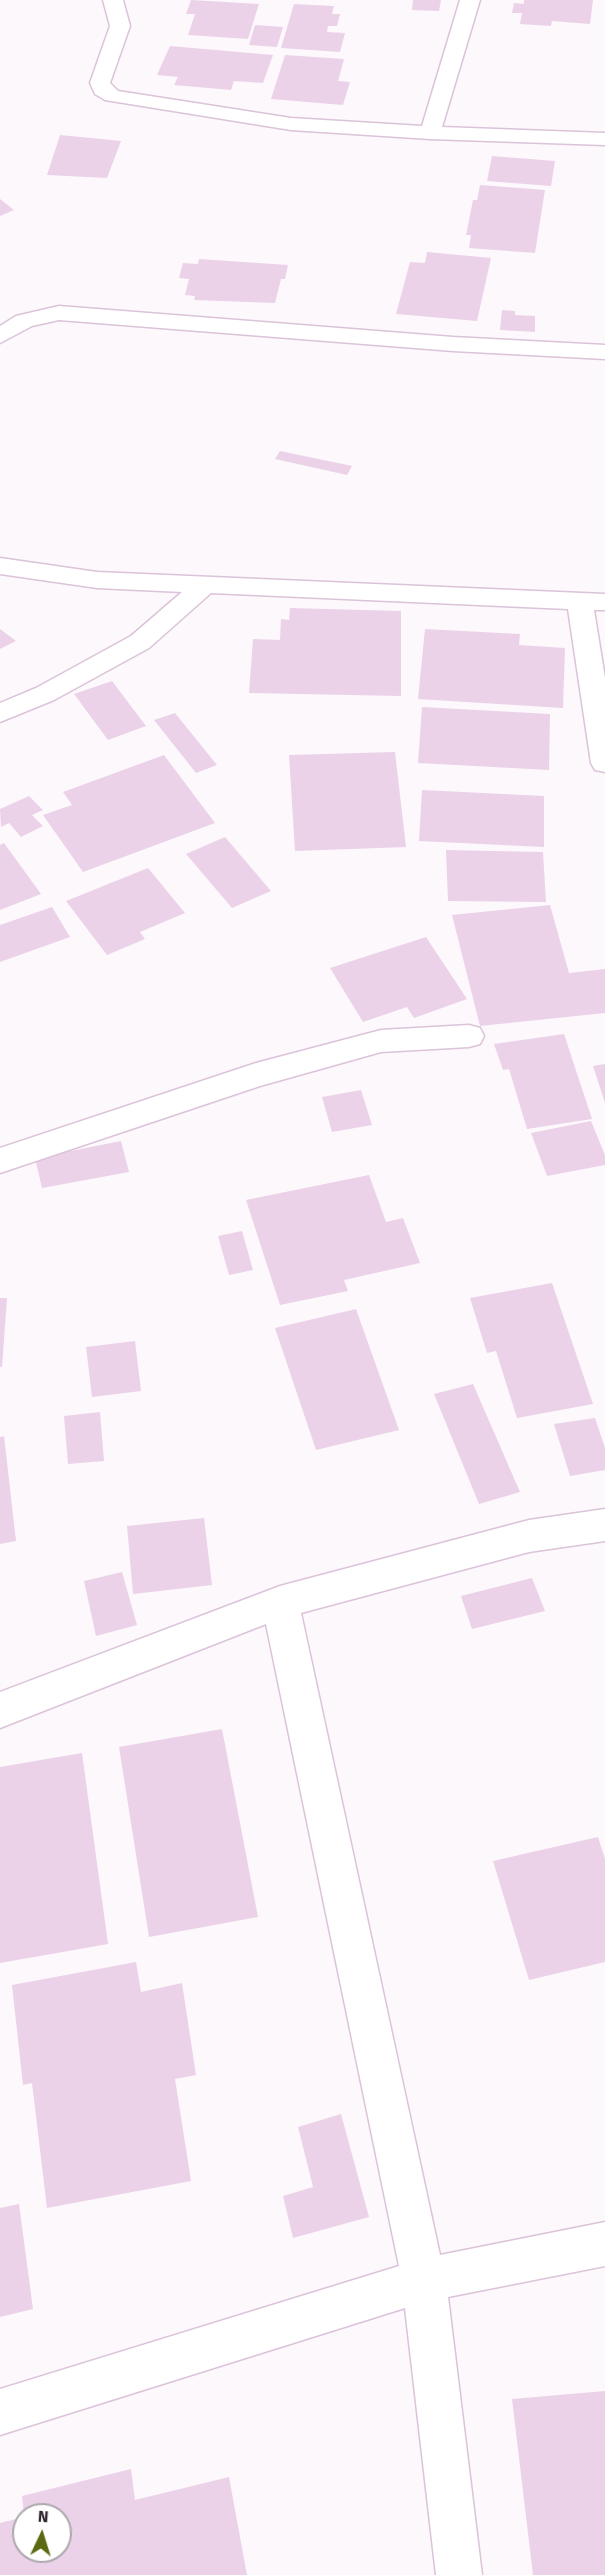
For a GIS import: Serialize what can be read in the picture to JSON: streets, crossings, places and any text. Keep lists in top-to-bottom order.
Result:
{
  "north": "top"
}
